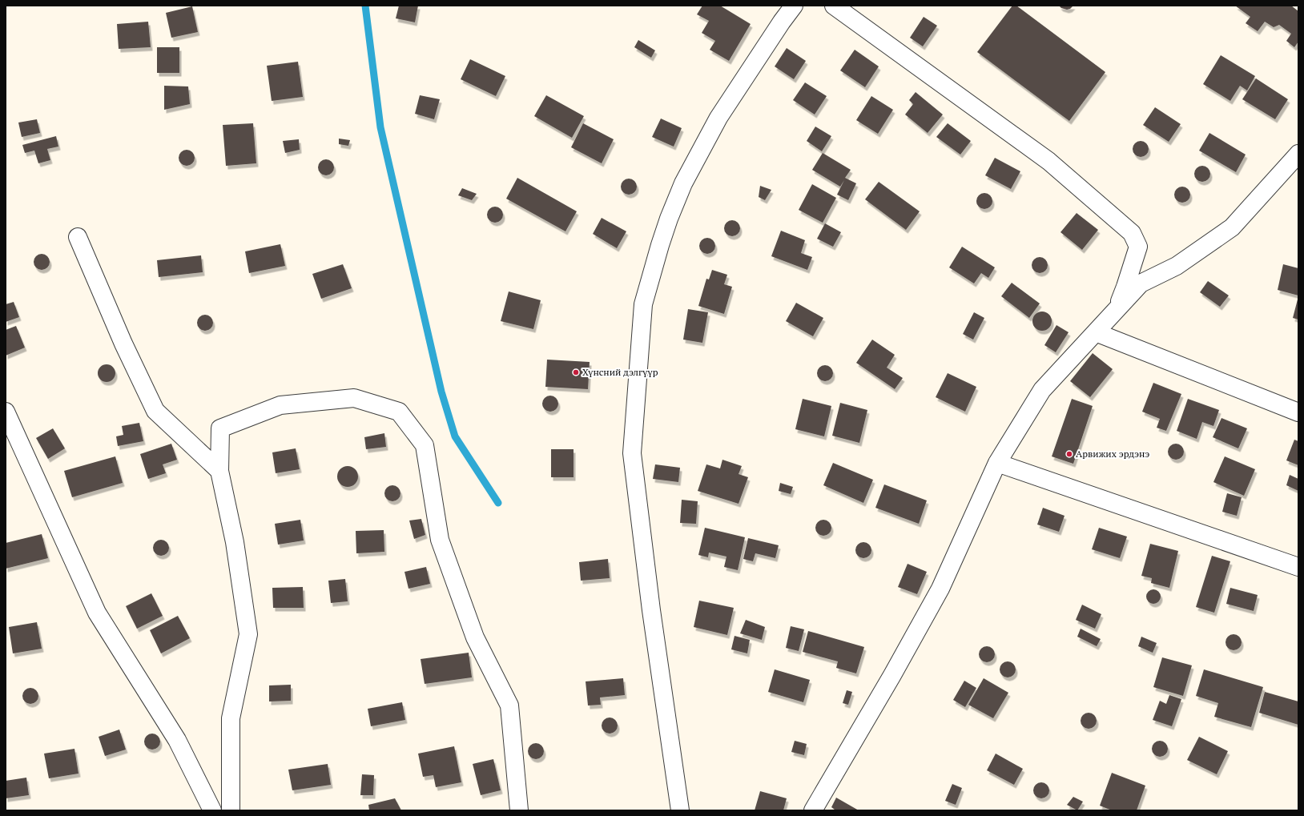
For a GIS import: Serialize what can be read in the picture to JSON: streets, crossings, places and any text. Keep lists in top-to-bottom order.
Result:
{
  "places": ["Хүнсний дэлгүүр", "Арвижих эрдэнэ"]
}
